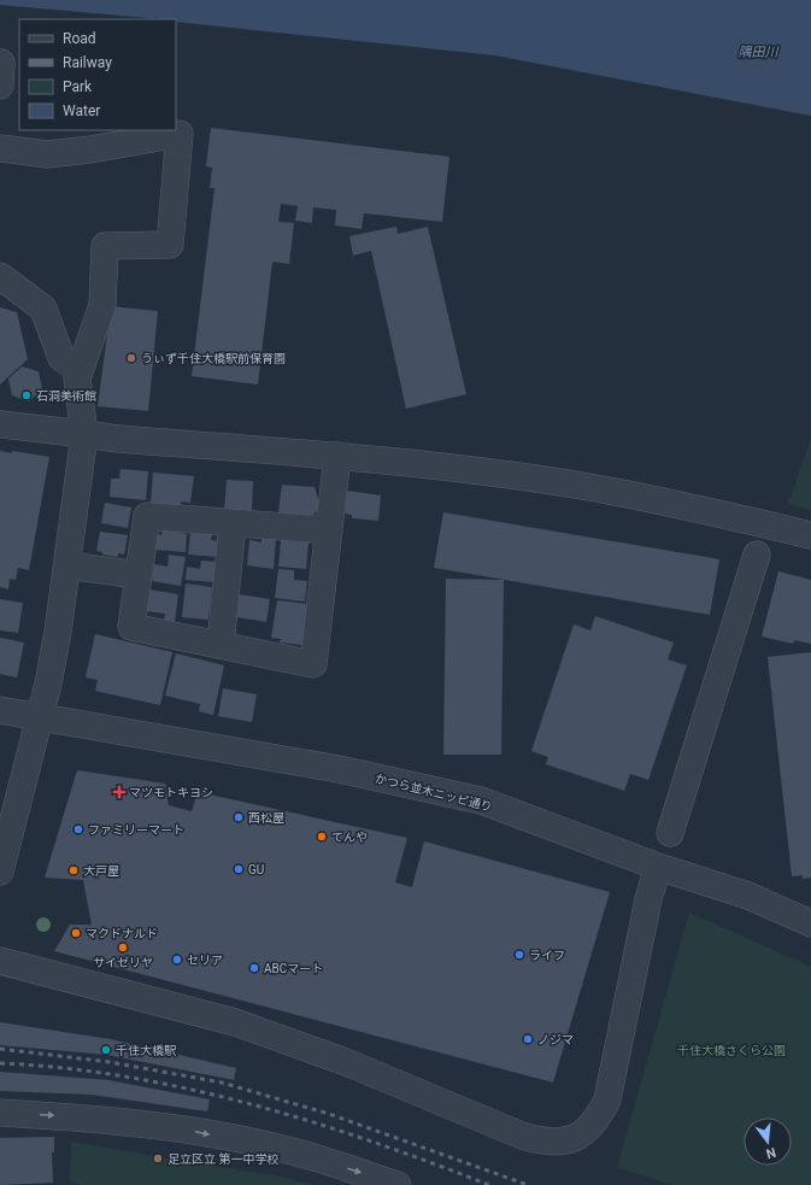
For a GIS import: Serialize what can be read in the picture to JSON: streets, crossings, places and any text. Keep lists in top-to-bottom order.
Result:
{
  "streets": {
    "street": ["かつら並木ニッピ通り"]
  },
  "water": ["隅田川"],
  "parks": ["千住大橋さくら公園"],
  "places": {
    "other": [
      "うぃず千住大橋駅前保育園",
      "石洞美術館",
      "西松屋",
      "ファミリーマート",
      "てんや",
      "GU",
      "大戸屋",
      "マクドナルド",
      "サイゼリヤ",
      "ライフ",
      "セリア",
      "ABCマート",
      "ノジマ",
      "千住大橋駅",
      "足立区立 第一中学校"
    ],
    "health": ["マツモトキヨシ"]
  },
  "legend": [
    "Road",
    "Railway",
    "Park",
    "Water"
  ],
  "north": "bottom"
}
